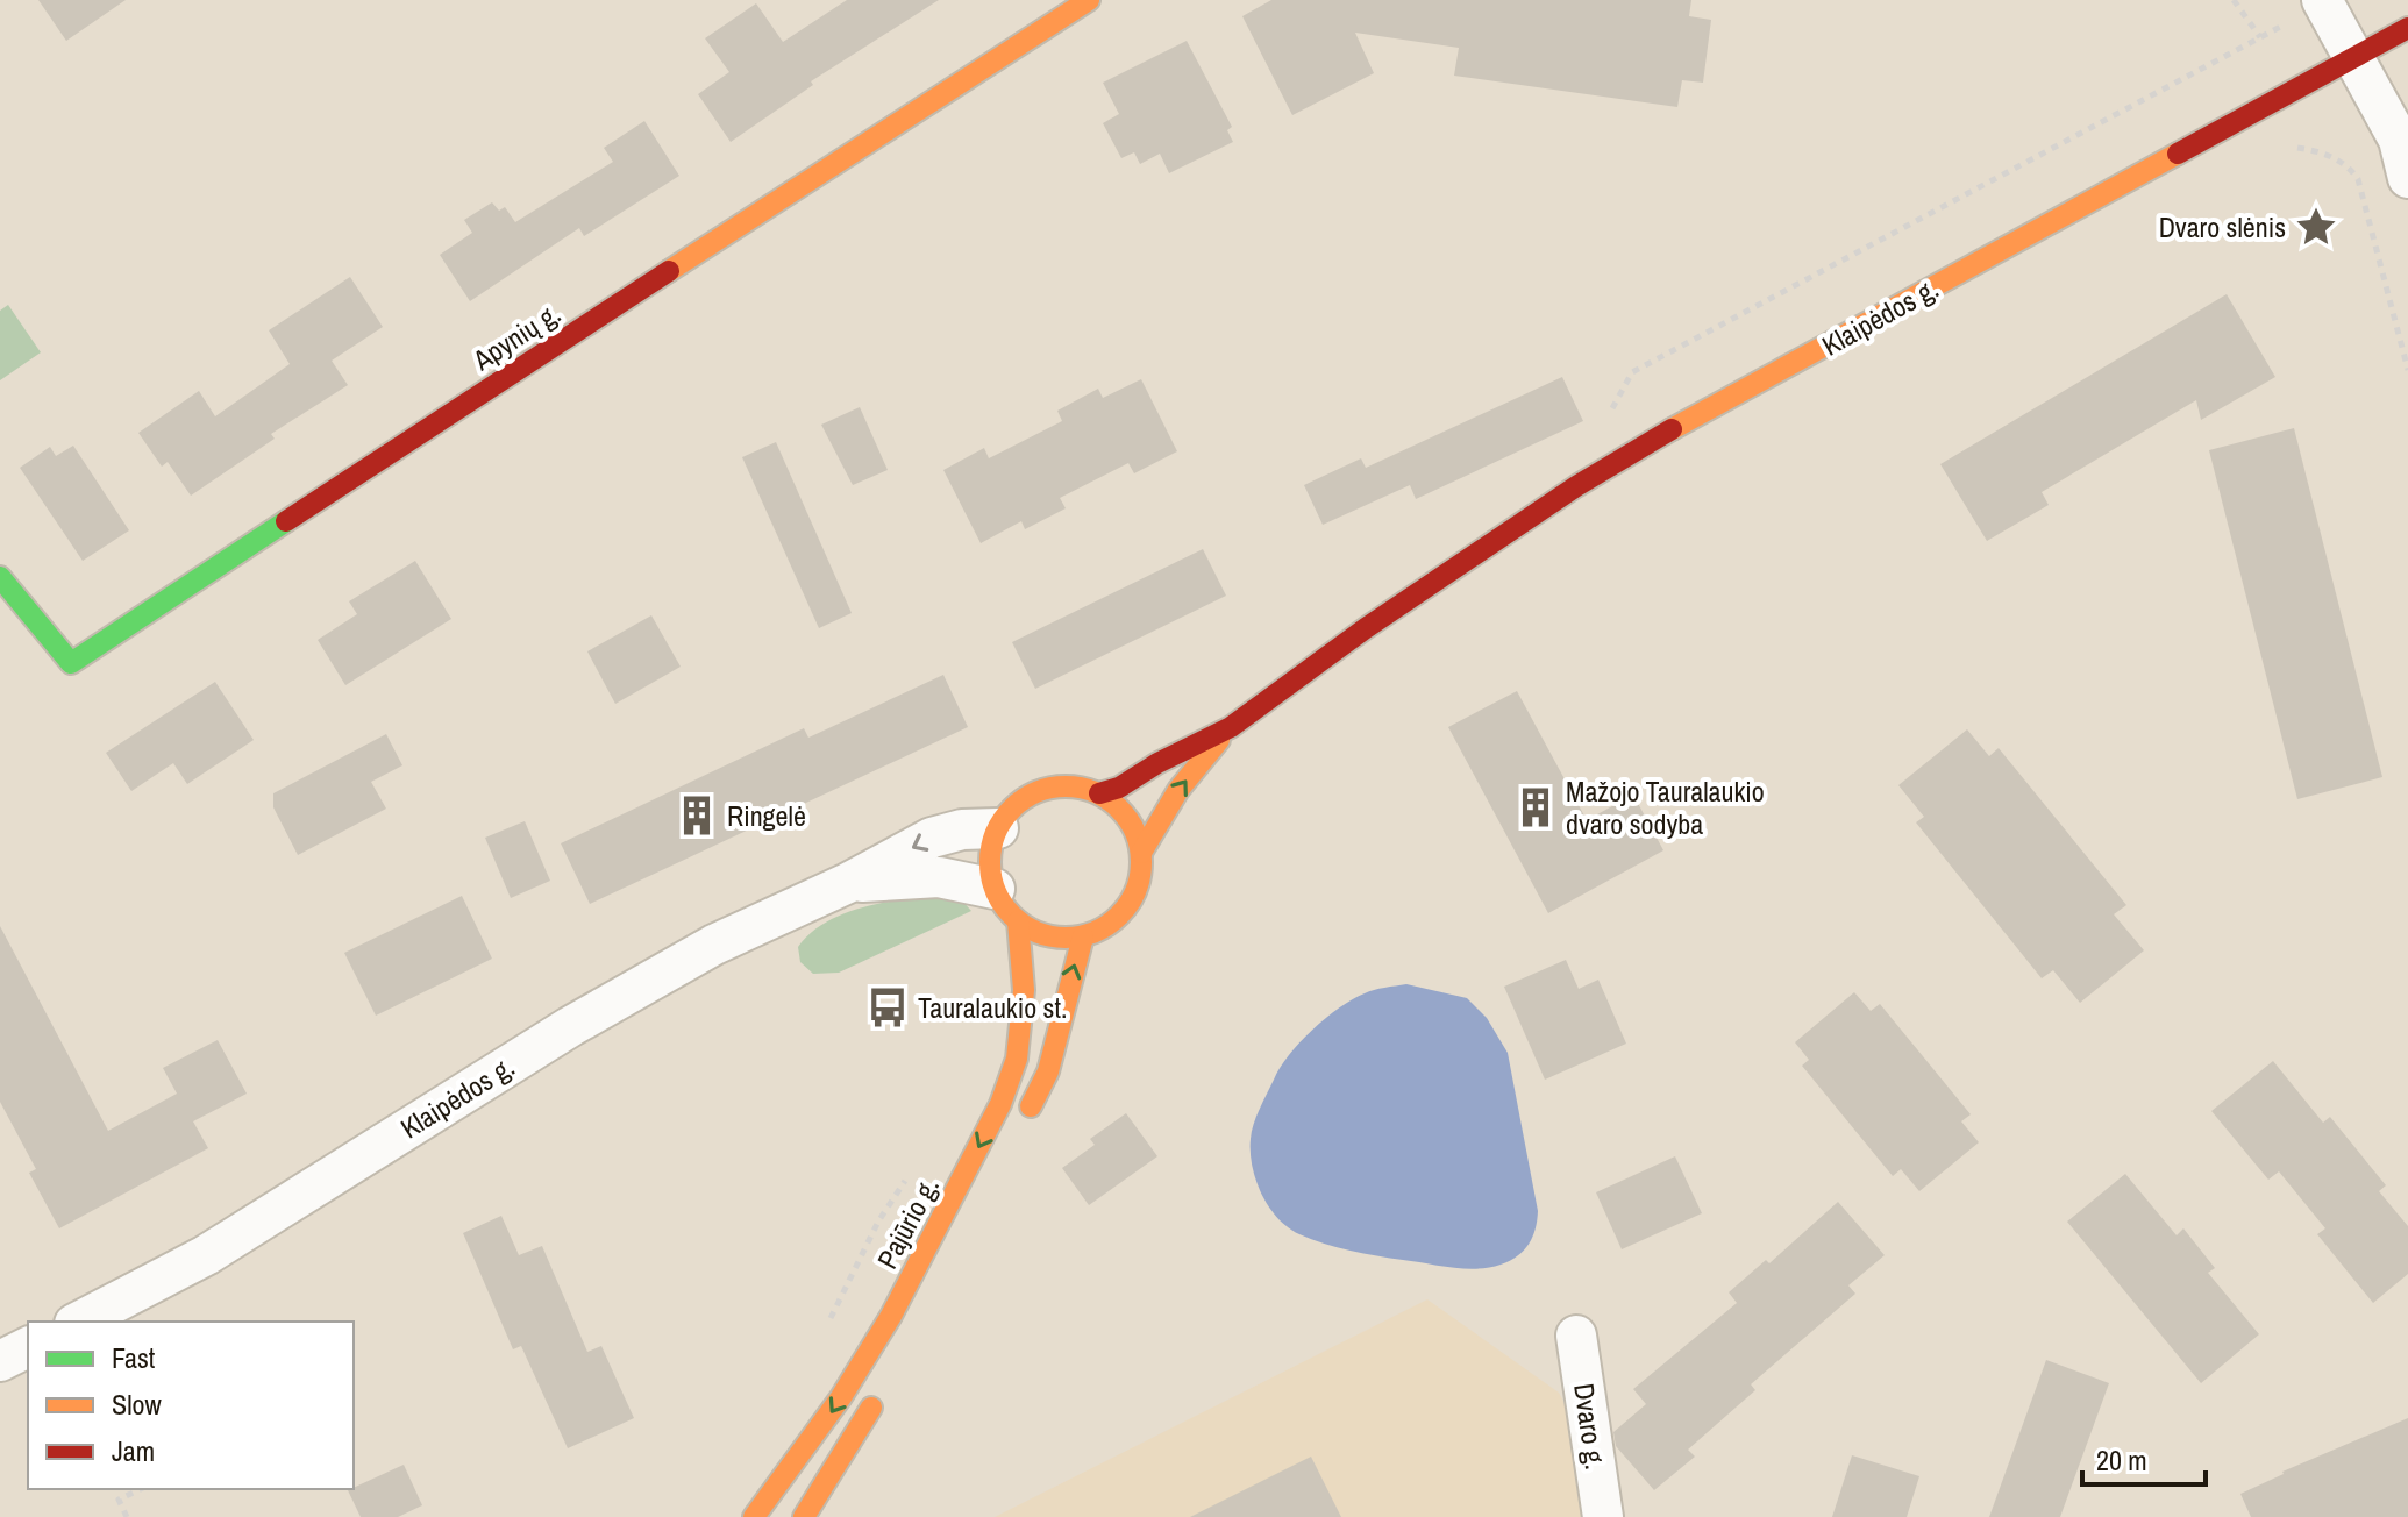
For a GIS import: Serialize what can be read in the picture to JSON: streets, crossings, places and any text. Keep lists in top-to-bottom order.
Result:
{
  "streets": {
    "main road": ["Klaipėdos g.", "Apynių g.", "Pajūrio g."],
    "street": ["Dvaro g."]
  },
  "crossings": [
    ["Klaipėdos g.", "Pajūrio g."]
  ],
  "places": {
    "place": ["Dvaro slėnis"],
    "building": ["Mažojo Tauralaukio dvaro sodyba", "Ringelė"],
    "bus stop": ["Tauralaukio st."]
  },
  "legend": ["Fast", "Slow", "Jam"],
  "scale_bar": "20 m"
}
